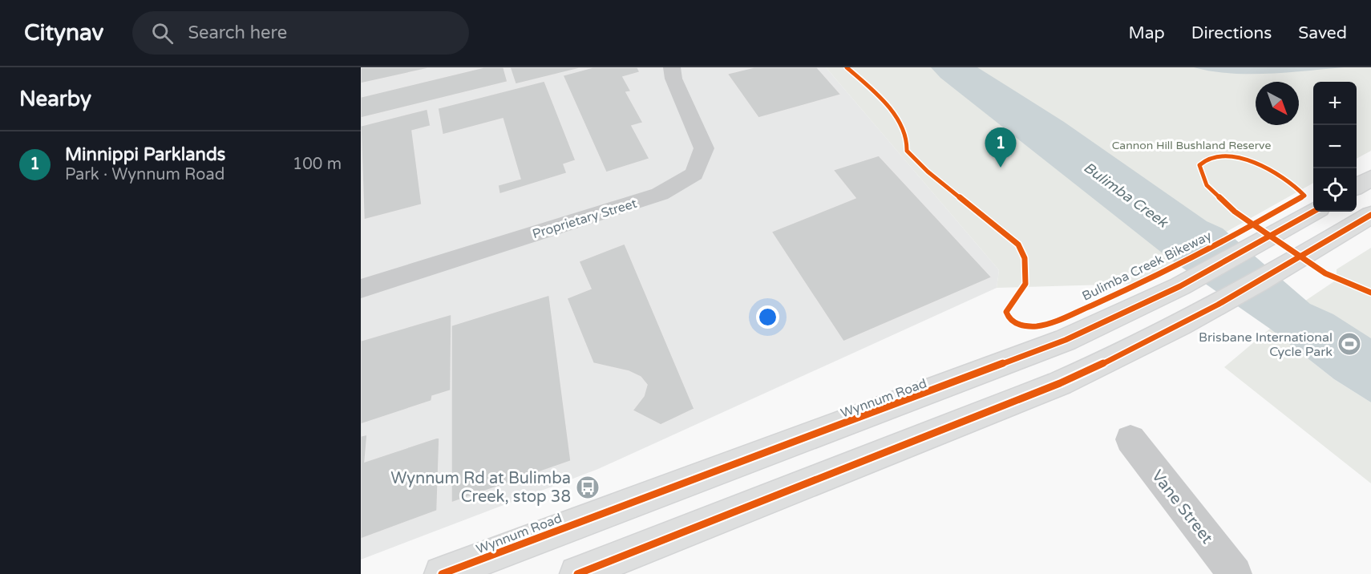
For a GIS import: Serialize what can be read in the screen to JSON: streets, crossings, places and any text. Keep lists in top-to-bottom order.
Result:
{
  "streets": {
    "main road": ["Wynnum Road"],
    "street": ["Proprietary Street", "Vane Street"],
    "cycle path": ["Bulimba Creek Bikeway"]
  },
  "water": ["Bulimba Creek"],
  "parks": ["Cannon Hill Bushland Reserve"],
  "places": {
    "sports": ["Brisbane International Cycle Park"],
    "bus stop": ["Wynnum Rd at Bulimba Creek, stop 38"]
  },
  "north": "bottom right",
  "page": {
    "header": "Citynav",
    "search": "Search here",
    "nav": ["Map", "Directions", "Saved"],
    "heading": "Nearby",
    "map_buttons": ["+", "−"],
    "pins": "1",
    "list": [
      {
        "mark": "1",
        "name": "Minnippi Parklands",
        "note": "Park · Wynnum Road",
        "value": "100 m"
      }
    ]
  }
}
